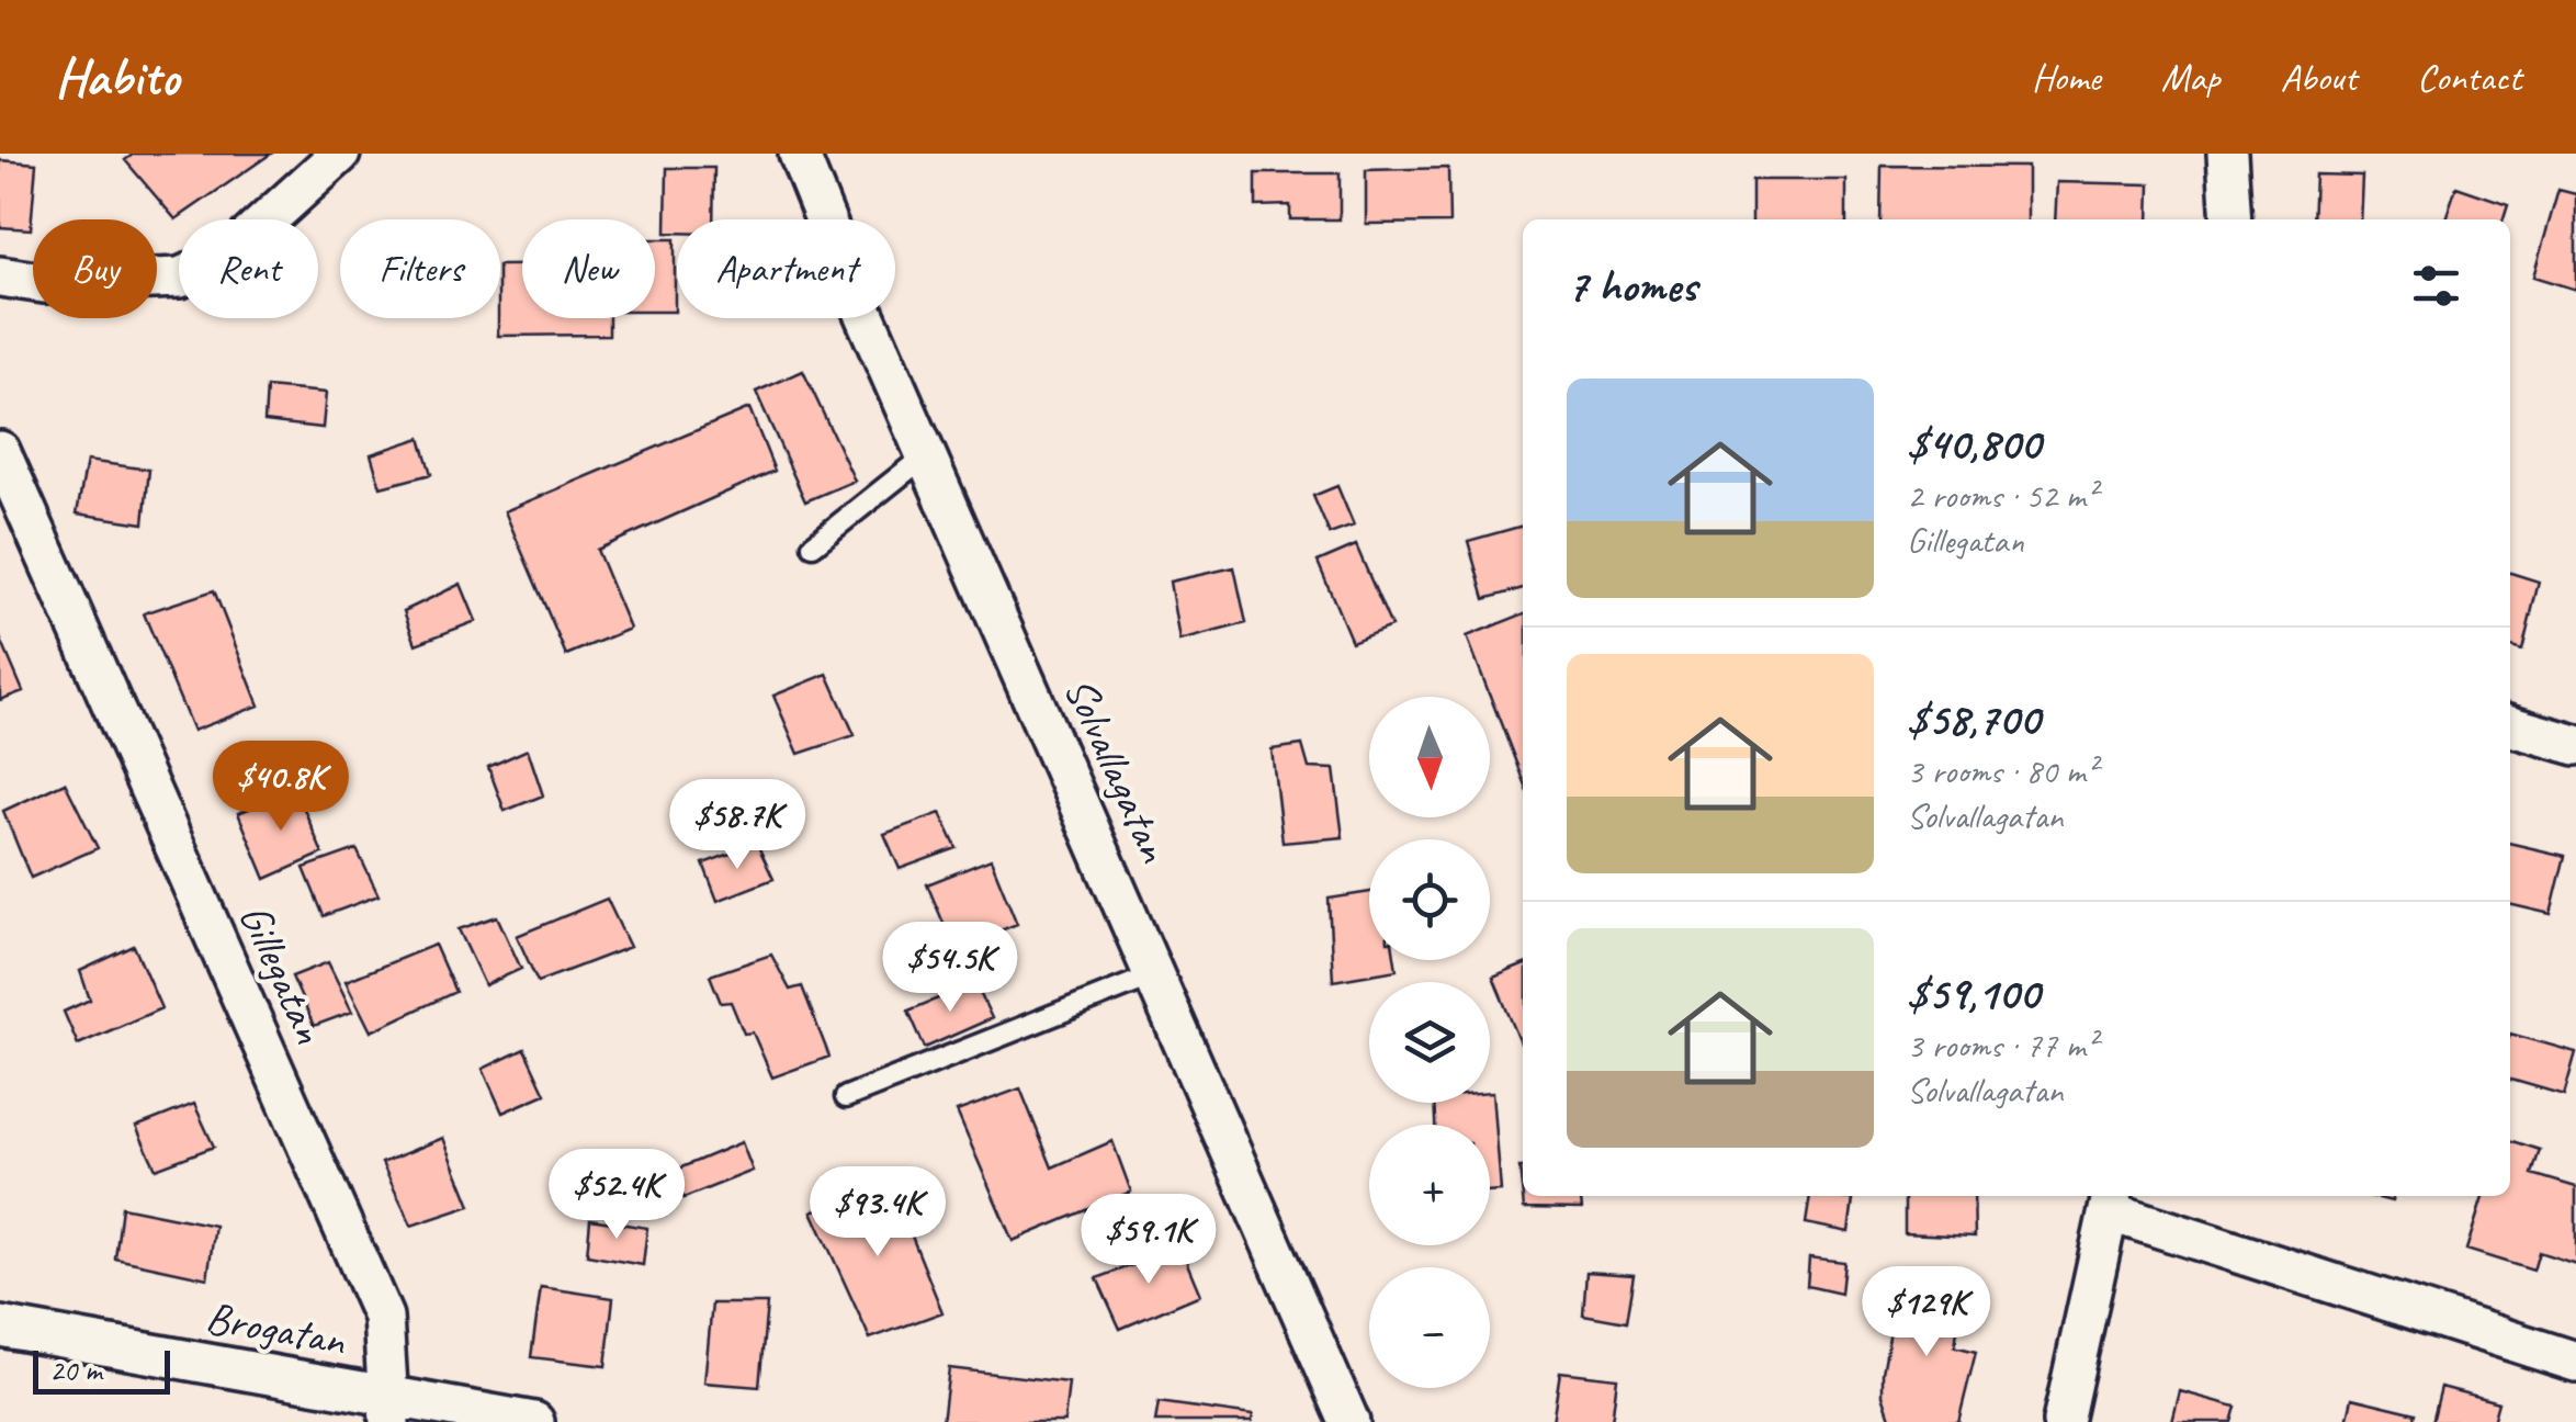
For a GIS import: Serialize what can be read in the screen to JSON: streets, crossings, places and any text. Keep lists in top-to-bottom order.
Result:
{
  "streets": {
    "street": ["Solvallagatan", "Gillegatan", "Brogatan"]
  },
  "crossings": [
    ["Gillegatan", "Brogatan"]
  ],
  "scale_bar": "20 m",
  "north": "bottom",
  "page": {
    "header": "Habito",
    "nav": [
      "Home",
      "Map",
      "About",
      "Contact"
    ],
    "chip": [
      "Buy",
      "Rent",
      "Filters",
      "New",
      "Apartment"
    ],
    "heading": "7 homes",
    "list": [
      {
        "name": "$40,800",
        "note": "2 rooms · 52 m² · Gillegatan"
      },
      {
        "name": "$58,700",
        "note": "3 rooms · 80 m² · Solvallagatan"
      },
      {
        "name": "$59,100",
        "note": "3 rooms · 77 m² · Solvallagatan"
      }
    ],
    "map_buttons": ["+", "−"],
    "price": [
      "$40.8K",
      "$58.7K",
      "$54.5K",
      "$52.4K",
      "$93.4K",
      "$59.1K",
      "$129K"
    ],
    "scale": "20 m"
  }
}
